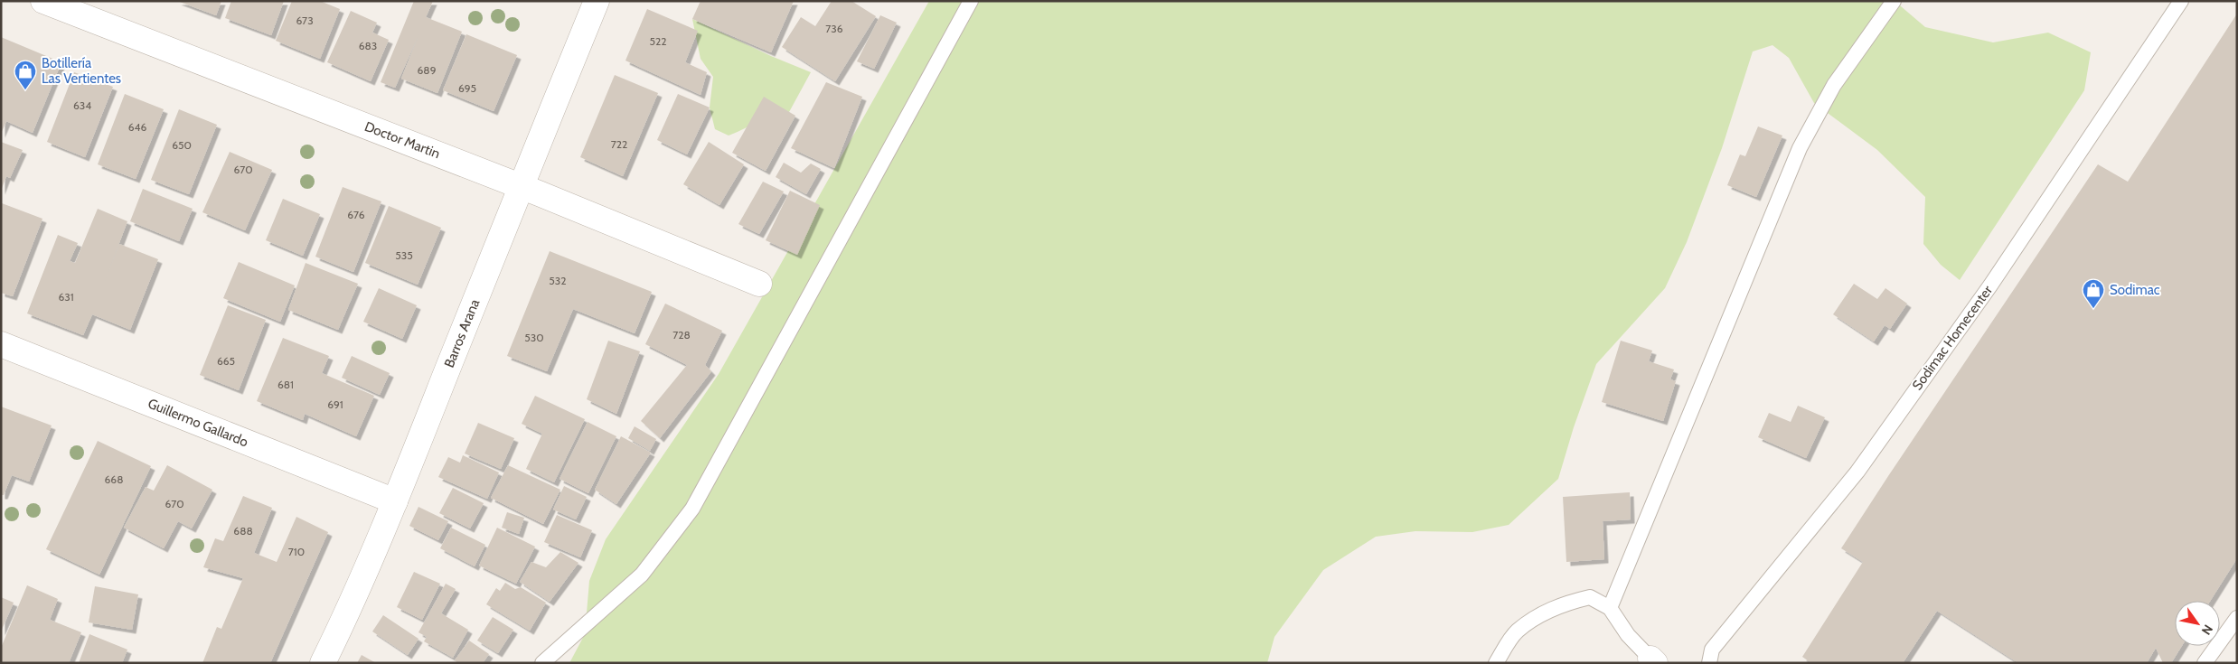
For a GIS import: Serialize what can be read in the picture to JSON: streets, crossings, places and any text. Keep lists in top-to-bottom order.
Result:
{
  "streets": {
    "street": ["Doctor Martin", "Barros Arana", "Guillermo Gallardo"],
    "lane": ["Sodimac Homecenter"]
  },
  "crossings": [
    ["Doctor Martin", "Barros Arana"],
    ["Barros Arana", "Guillermo Gallardo"]
  ],
  "places": {
    "shop": ["Botillería Las Vertientes", "Sodimac"]
  },
  "house_numbers": [
    "673",
    "736",
    "522",
    "683",
    "689",
    "695",
    "634",
    "646",
    "722",
    "650",
    "670",
    "676",
    "535",
    "532",
    "631",
    "728",
    "530",
    "665",
    "681",
    "691",
    "668",
    "670",
    "688",
    "710"
  ],
  "north": "bottom right"
}
